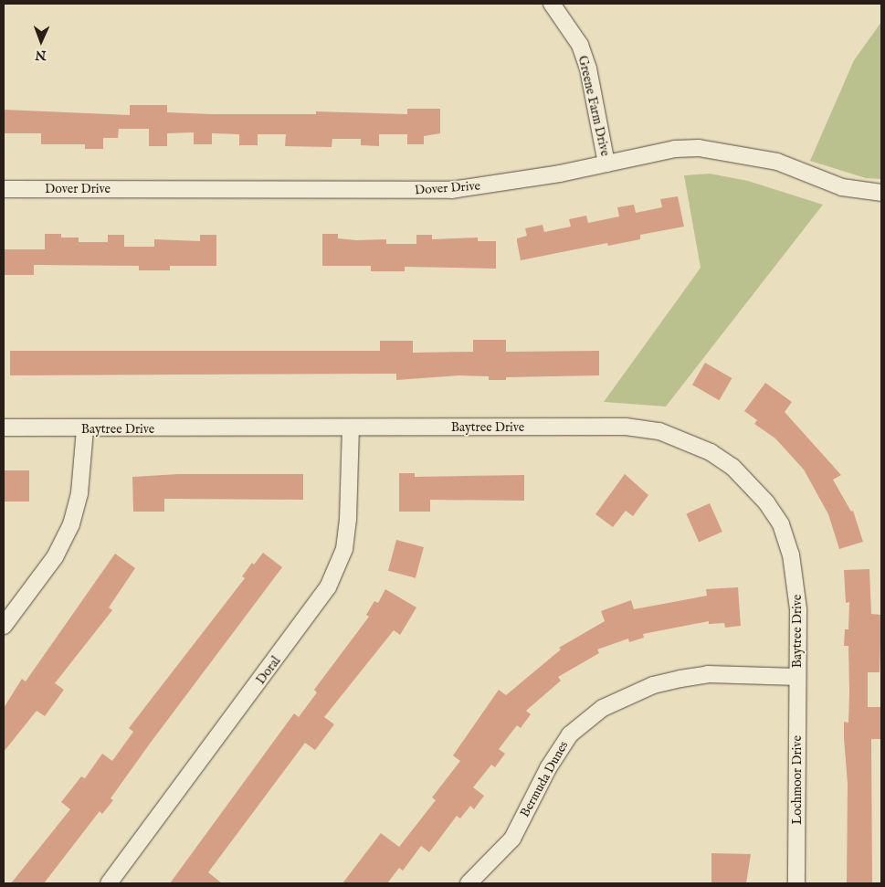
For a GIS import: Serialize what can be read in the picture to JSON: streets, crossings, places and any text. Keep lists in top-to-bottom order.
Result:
{
  "streets": {
    "street": [
      "Greene Farm Drive",
      "Dover Drive",
      "Baytree Drive",
      "Doral",
      "Bermuda Dunes",
      "Lochmoor Drive"
    ]
  },
  "crossings": [
    ["Greene Farm Drive", "Dover Drive"],
    ["Baytree Drive", "Doral"],
    ["Baytree Drive", "Bermuda Dunes"],
    ["Baytree Drive", "Lochmoor Drive"],
    ["Bermuda Dunes", "Lochmoor Drive"]
  ],
  "north": "bottom"
}
